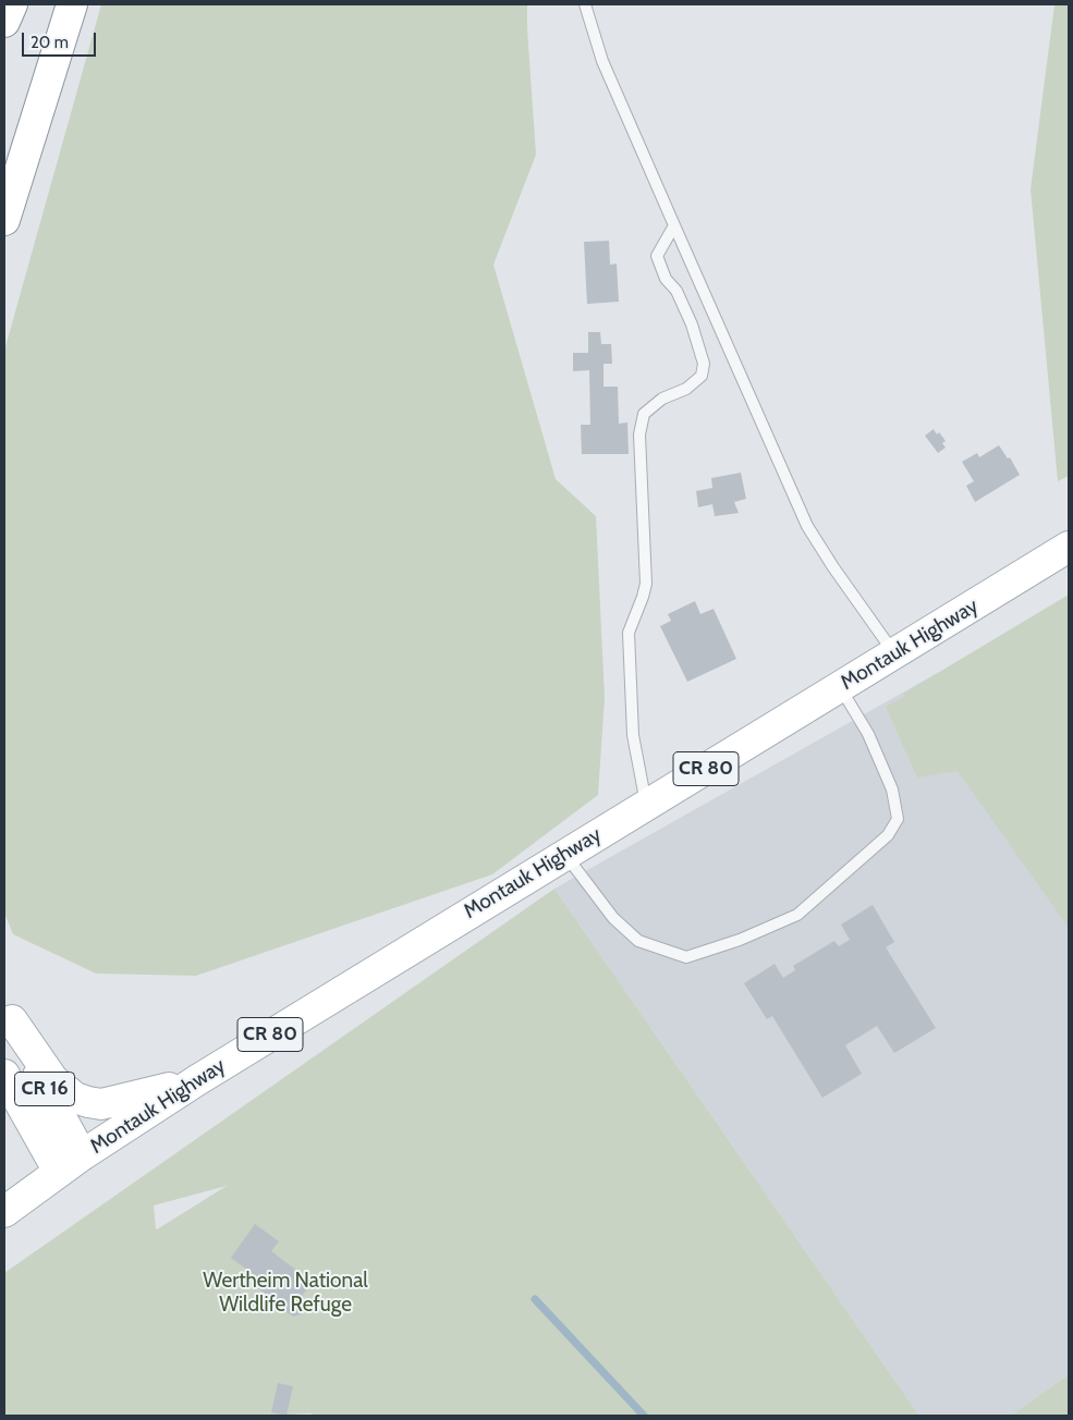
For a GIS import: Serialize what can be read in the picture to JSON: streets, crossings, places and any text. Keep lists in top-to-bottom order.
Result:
{
  "streets": {
    "main road": ["Montauk Highway", "CR 80", "CR 16"]
  },
  "crossings": [
    ["Montauk Highway", "CR 16"]
  ],
  "parks": ["Wertheim National Wildlife Refuge"],
  "scale_bar": "20 m"
}
